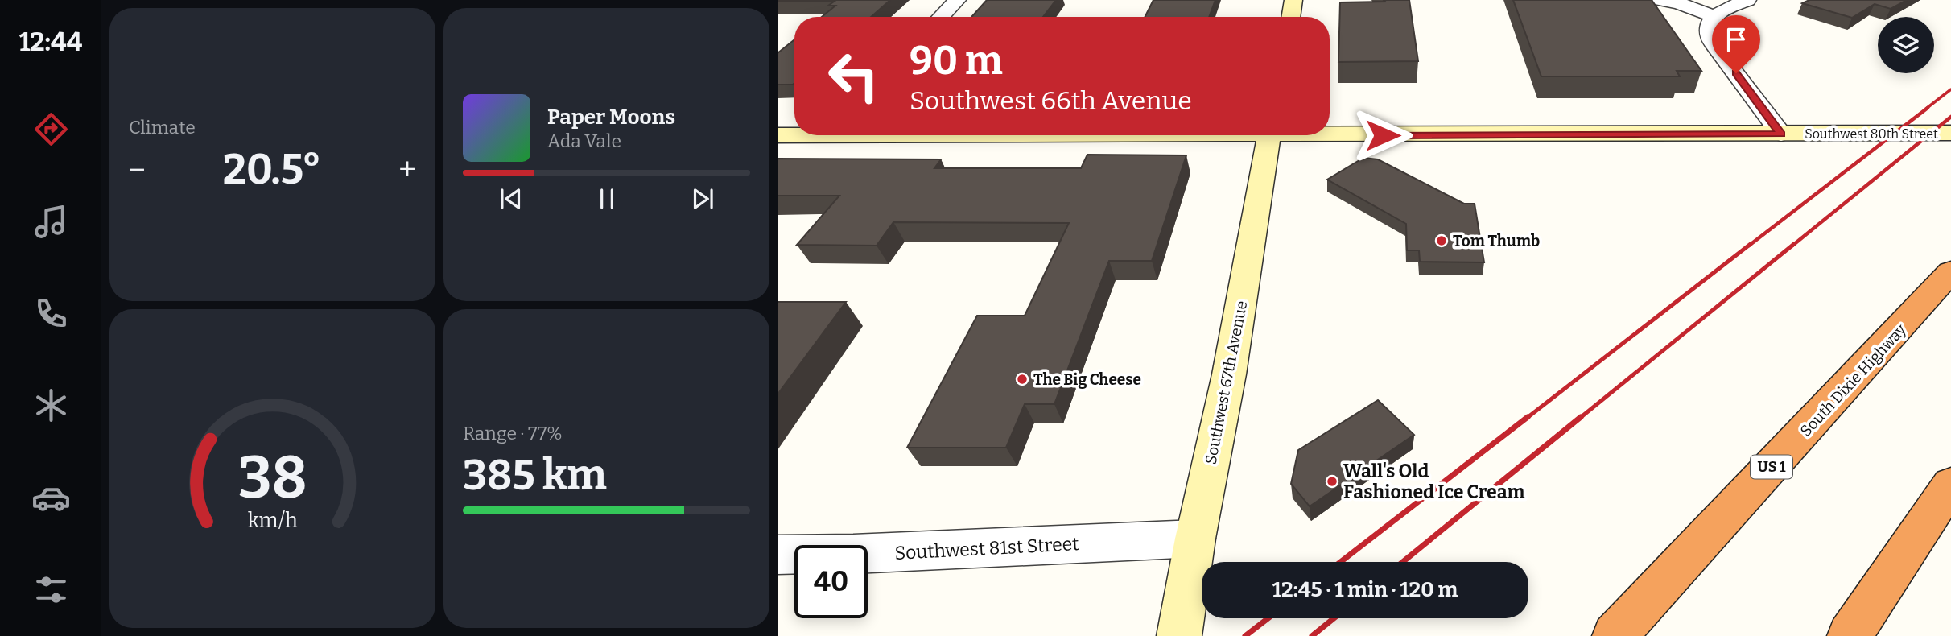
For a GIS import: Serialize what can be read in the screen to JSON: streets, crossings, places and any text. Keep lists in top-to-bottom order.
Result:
{
  "streets": {
    "highway": ["South Dixie Highway", "US 1"],
    "street": ["Southwest 80th Street", "Southwest 67th Avenue", "Southwest 81st Street"]
  },
  "crossings": [
    ["Southwest 67th Avenue", "Southwest 81st Street"]
  ],
  "places": ["Tom Thumb", "The Big Cheese", "Wall's Old Fashioned Ice Cream"],
  "page": {
    "tabs": "12:44",
    "tile": [
      "Climate",
      ["Range · 77%", "385 km"]
    ],
    "turn": ["90 m", "Southwest 66th Avenue"],
    "song": ["Paper Moons", "Ada Vale"],
    "heat": ["−", "20.5°", "+"],
    "limit": "40",
    "trip": "12:45 · 1 min · 120 m",
    "gauge": ["38", "km/h"]
  }
}
